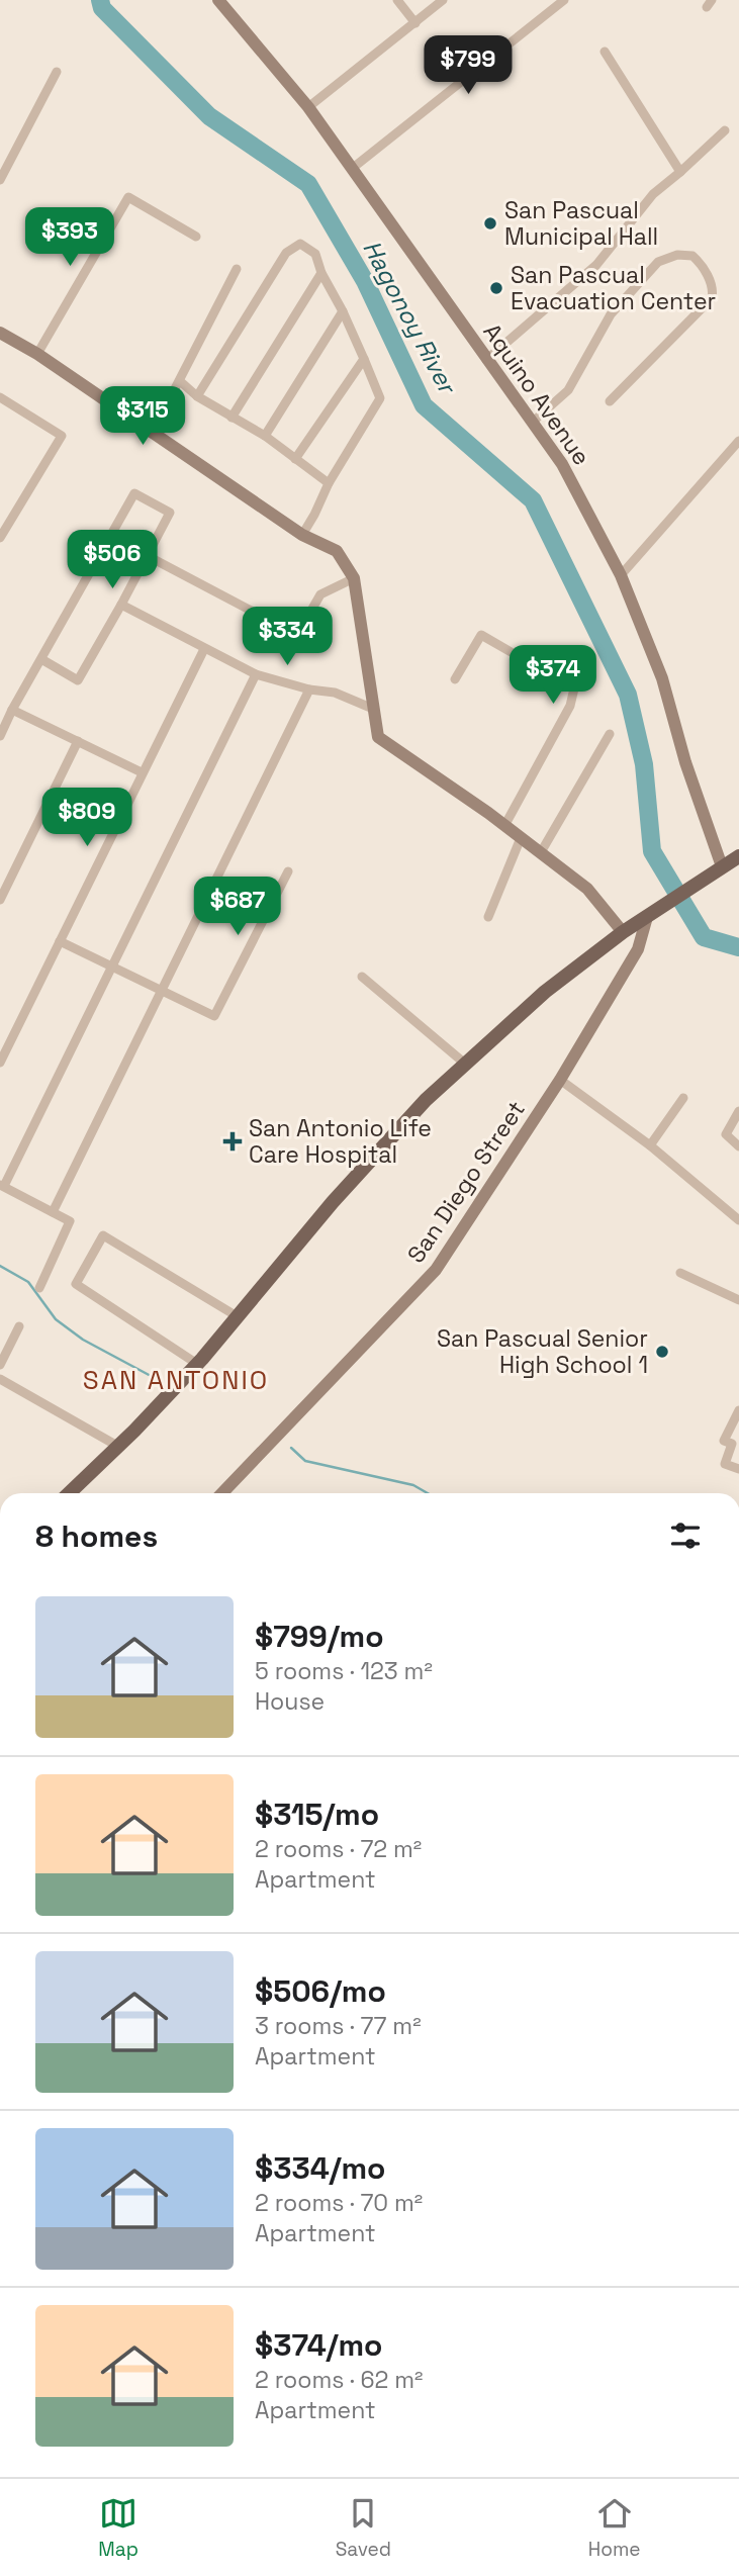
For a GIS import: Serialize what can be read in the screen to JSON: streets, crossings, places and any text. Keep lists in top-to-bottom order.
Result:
{
  "streets": {
    "street": ["Aquino Avenue", "San Diego Street"]
  },
  "districts": ["SAN ANTONIO"],
  "water": ["Hagonoy River"],
  "places": {
    "other": ["San Pascual Municipal Hall", "San Pascual Evacuation Center", "San Pascual Senior High School 1"],
    "health": ["San Antonio Life Care Hospital"]
  },
  "page": {
    "price": [
      "$799",
      "$393",
      "$315",
      "$506",
      "$334",
      "$374",
      "$809",
      "$687"
    ],
    "heading": "8 homes",
    "list": [
      {
        "name": "$799/mo",
        "note": "5 rooms · 123 m² · House"
      },
      {
        "name": "$315/mo",
        "note": "2 rooms · 72 m² · Apartment"
      },
      {
        "name": "$506/mo",
        "note": "3 rooms · 77 m² · Apartment"
      },
      {
        "name": "$334/mo",
        "note": "2 rooms · 70 m² · Apartment"
      },
      {
        "name": "$374/mo",
        "note": "2 rooms · 62 m² · Apartment"
      }
    ],
    "tabs": ["Map", "Saved", "Home"]
  }
}
